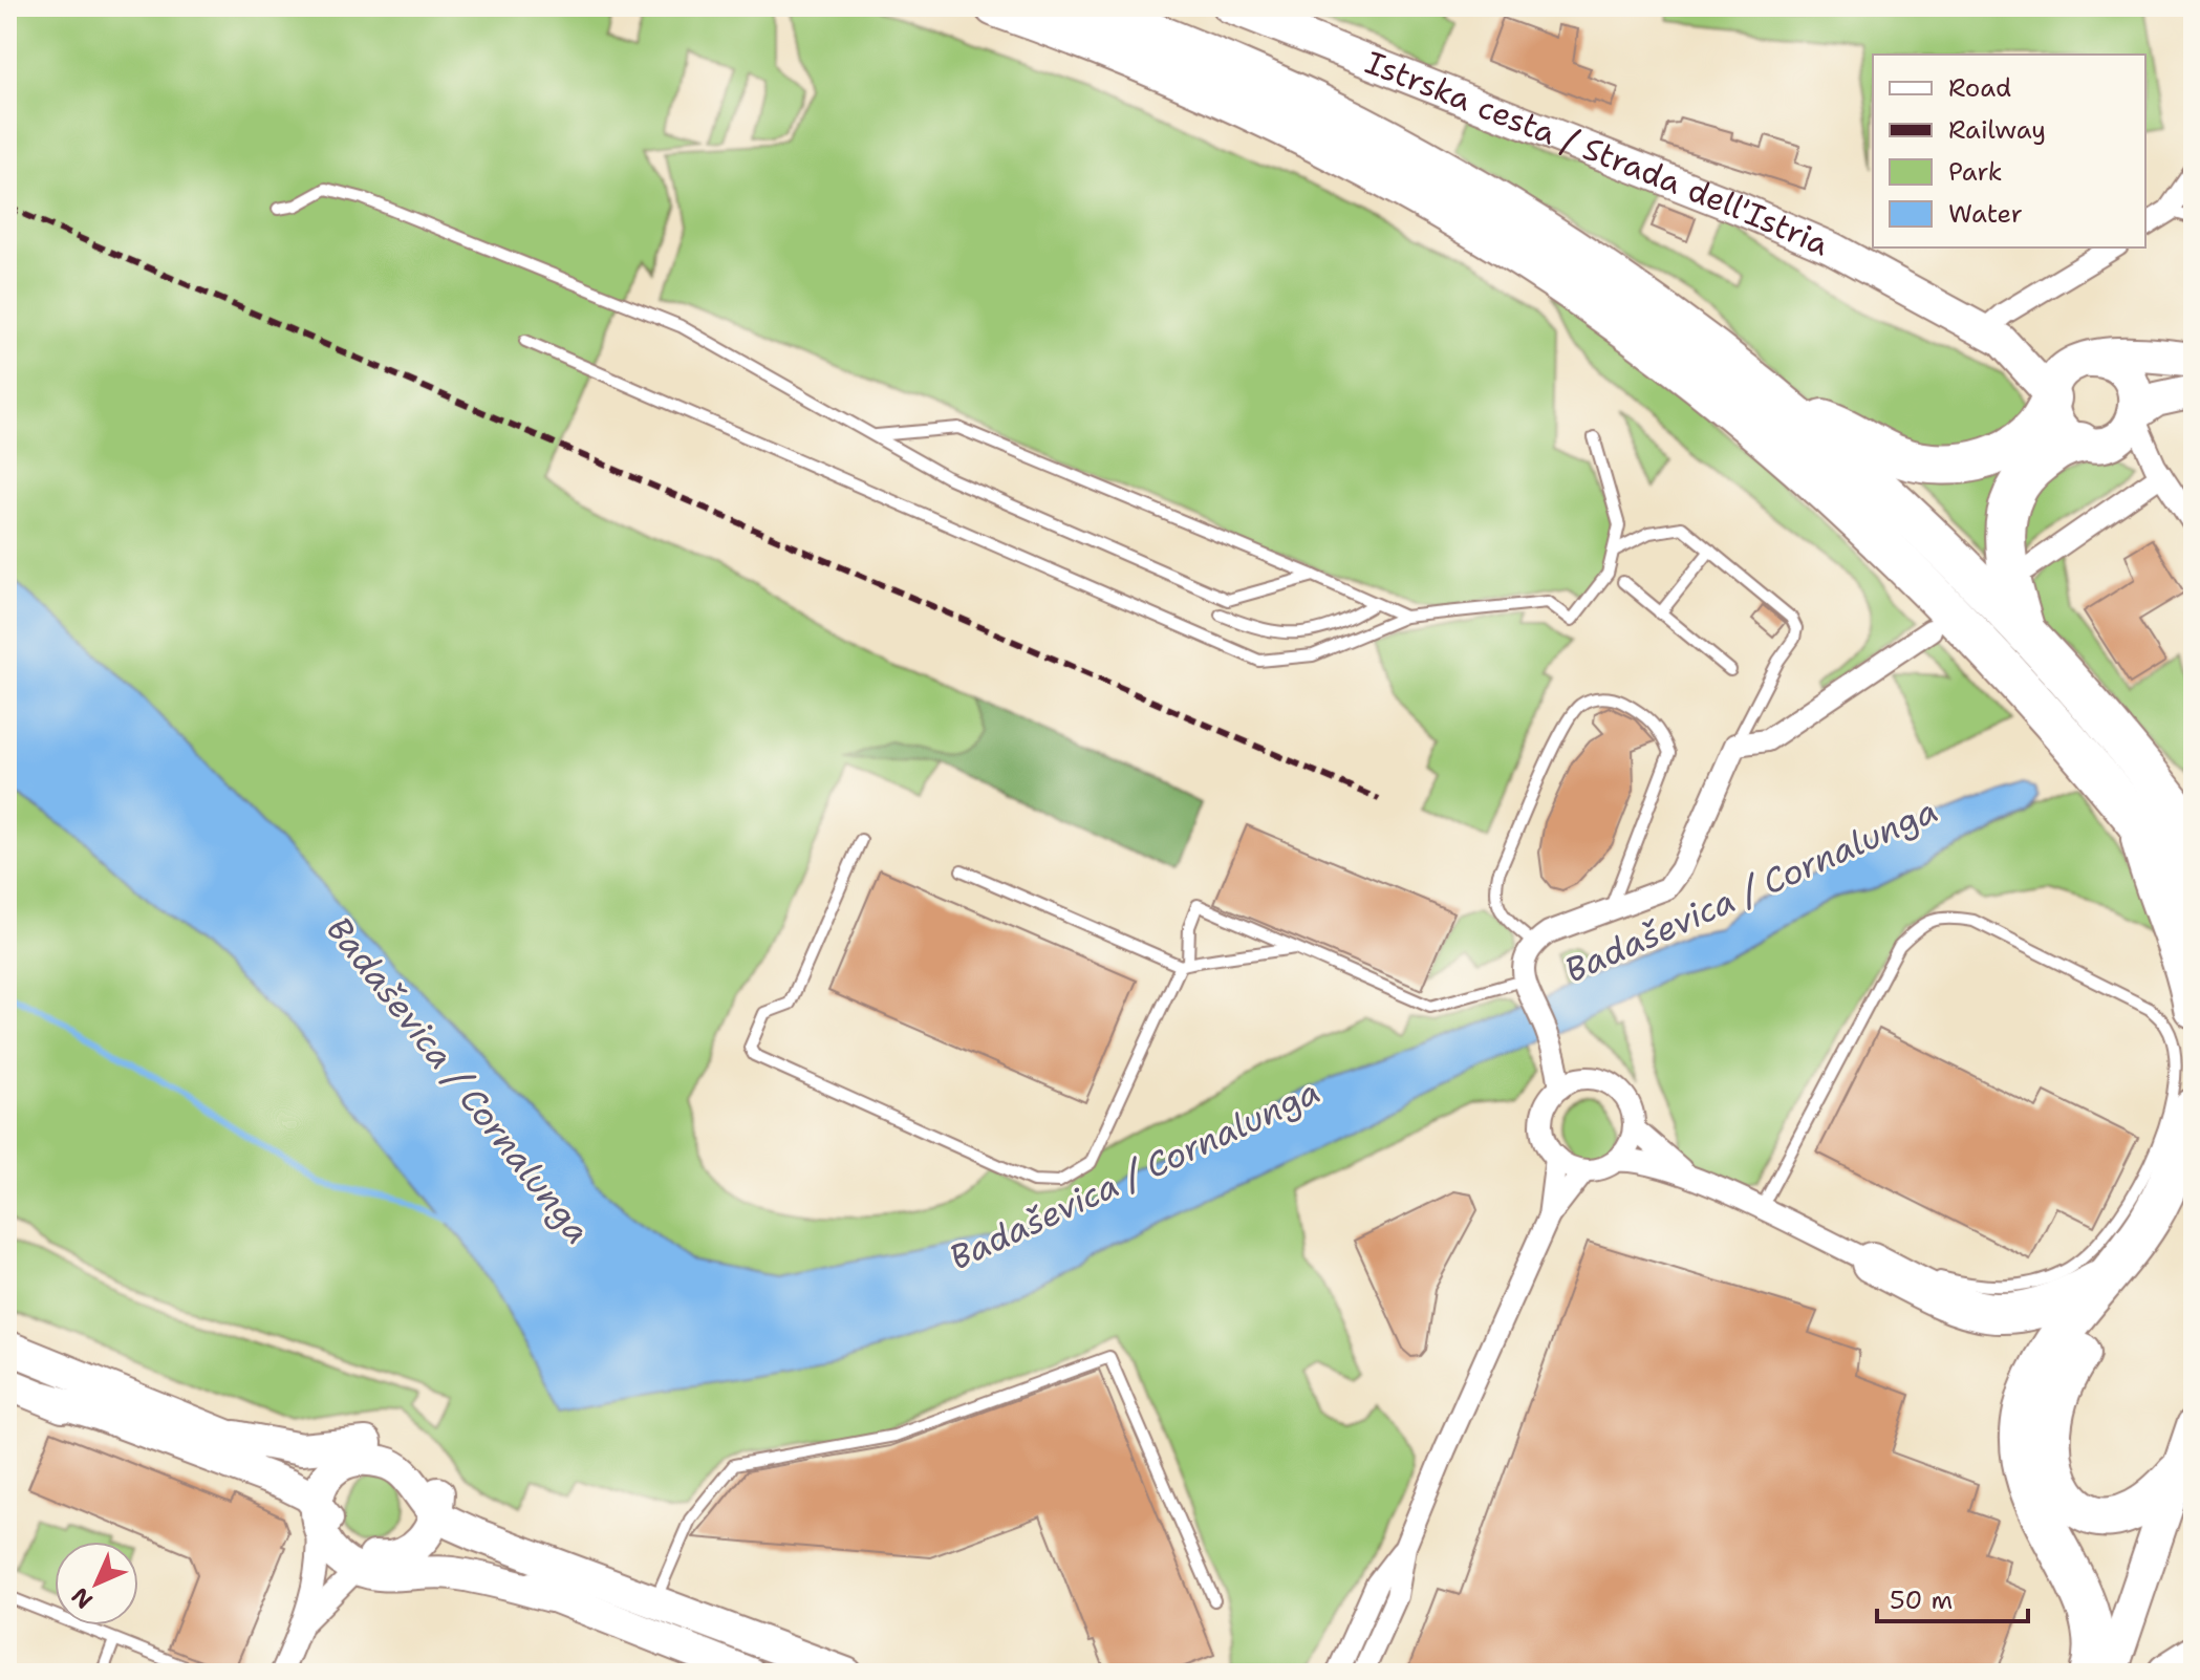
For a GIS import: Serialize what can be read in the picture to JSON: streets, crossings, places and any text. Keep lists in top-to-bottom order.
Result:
{
  "streets": {
    "street": ["Istrska cesta / Strada dell'Istria"]
  },
  "water": ["Badaševica / Cornalunga"],
  "legend": [
    "Road",
    "Railway",
    "Park",
    "Water"
  ],
  "scale_bar": "50 m",
  "north": "bottom left"
}
